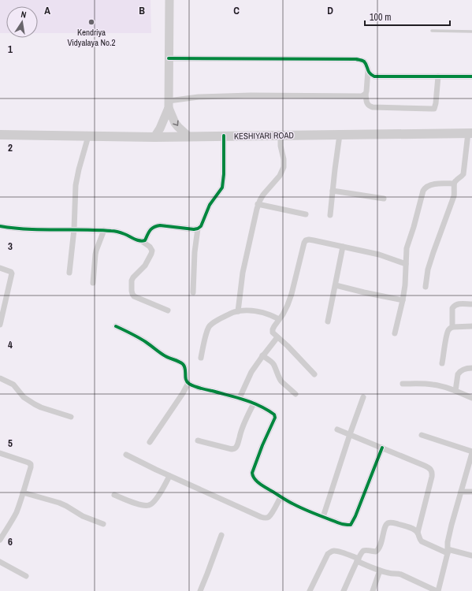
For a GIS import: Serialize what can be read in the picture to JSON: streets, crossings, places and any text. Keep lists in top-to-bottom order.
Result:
{
  "streets": {
    "main road": ["KESHIYARI ROAD"]
  },
  "places": ["Kendriya Vidyalaya No.2"],
  "scale_bar": "100 m",
  "north": "top",
  "grid": {
    "columns": [
      "A",
      "B",
      "C",
      "D"
    ],
    "rows": [
      "1",
      "2",
      "3",
      "4",
      "5",
      "6"
    ]
  }
}
